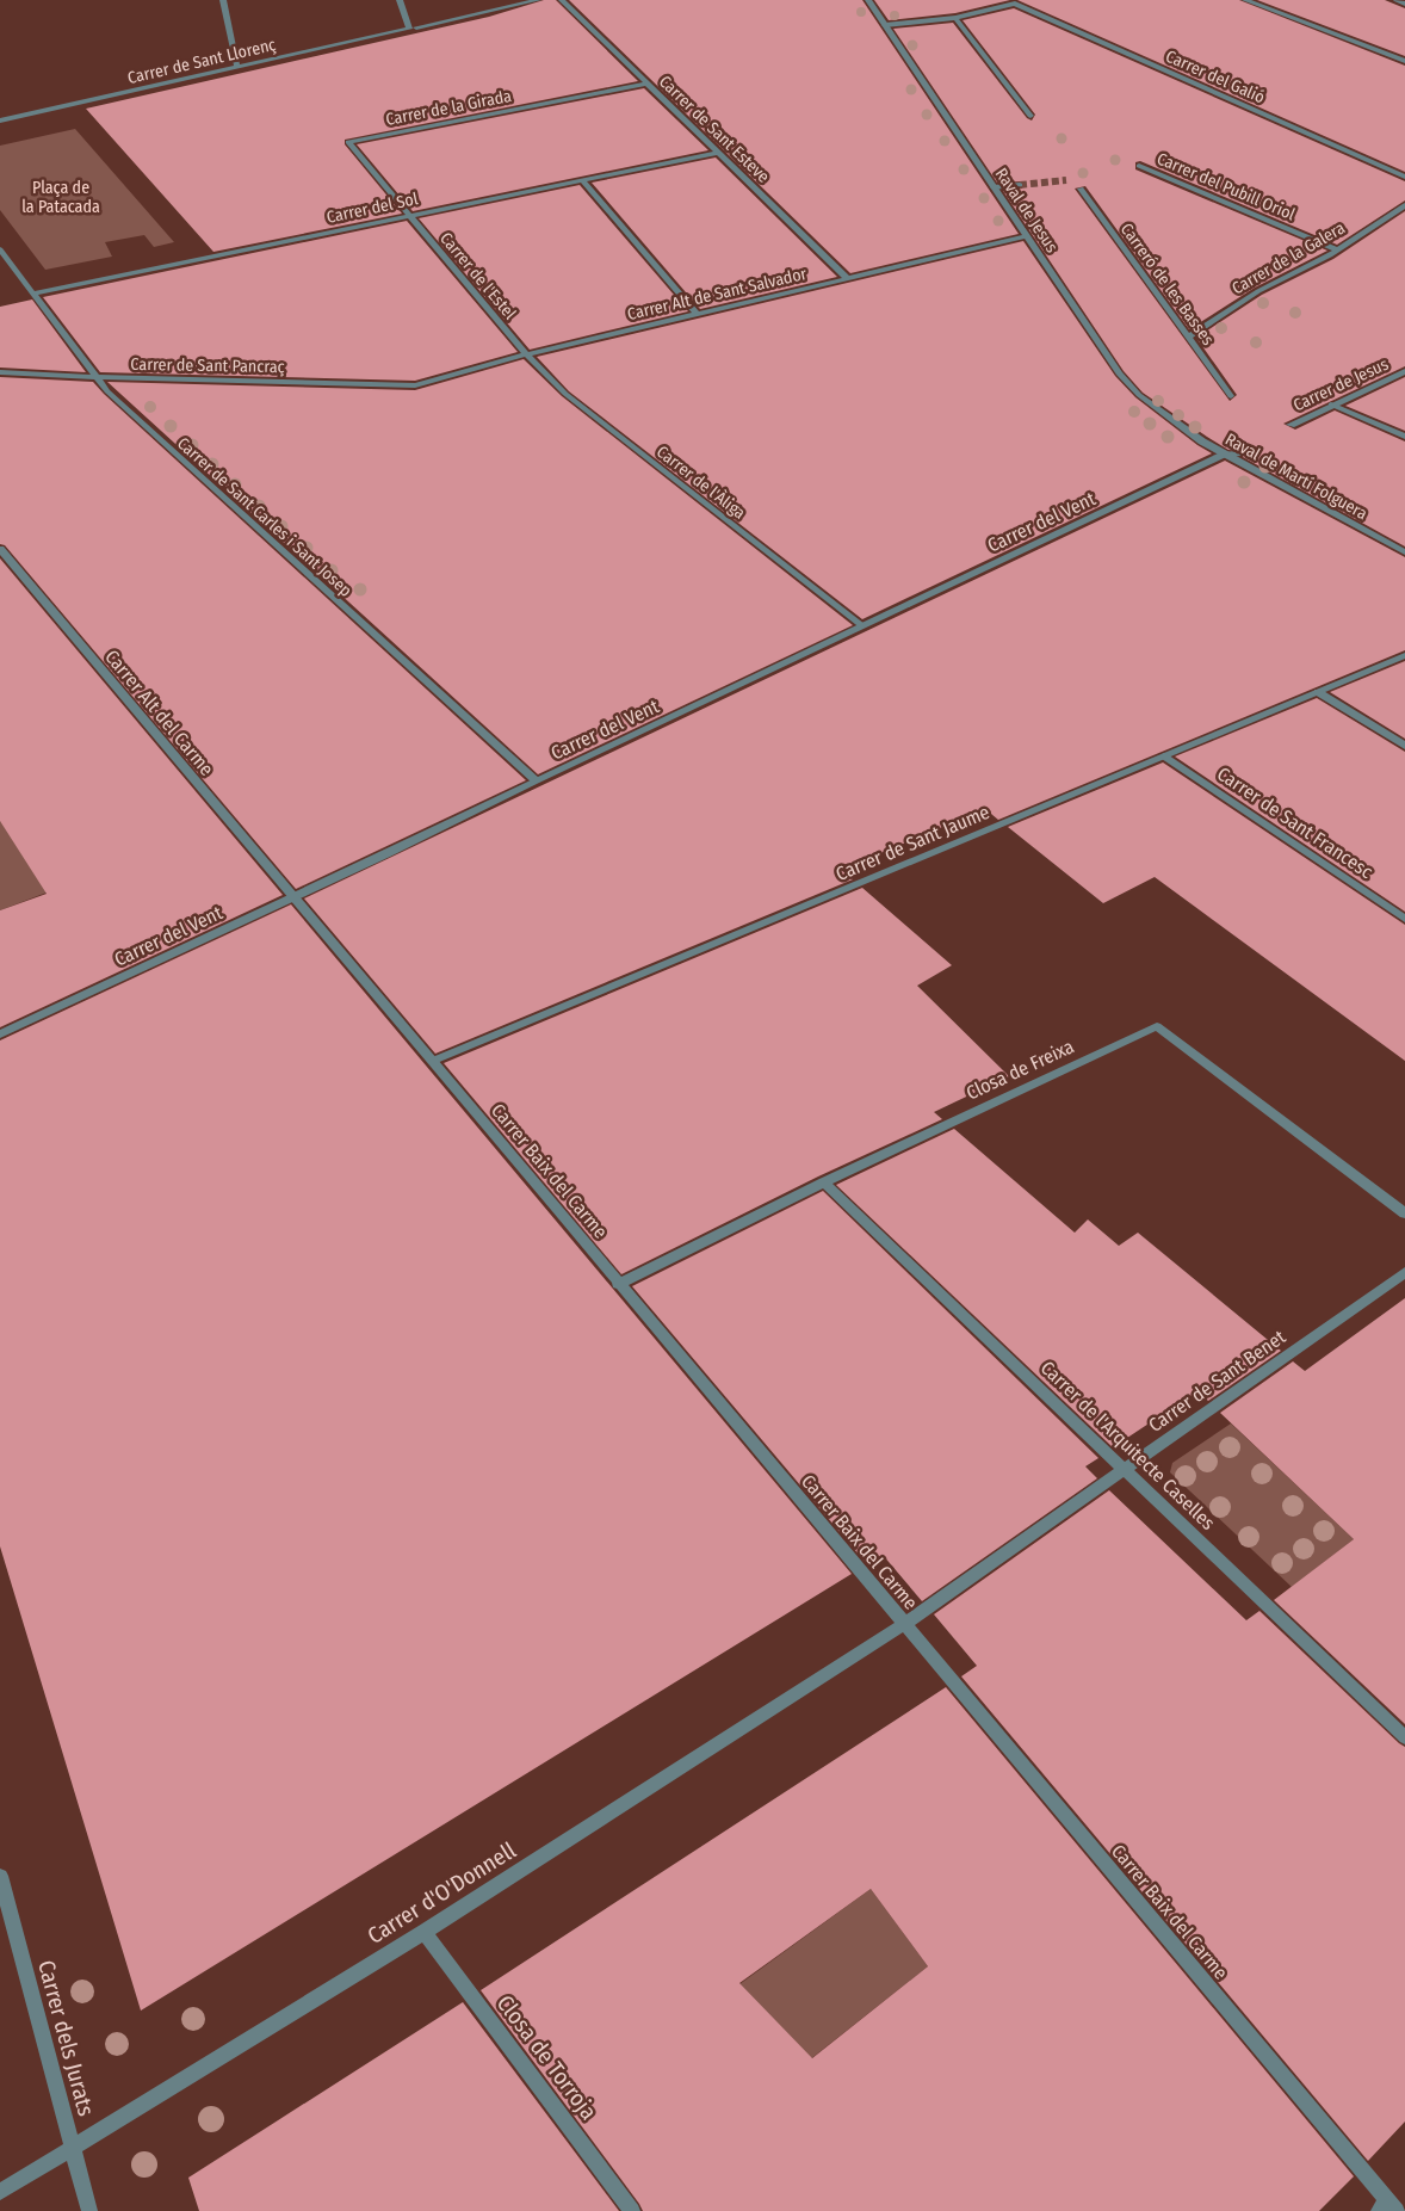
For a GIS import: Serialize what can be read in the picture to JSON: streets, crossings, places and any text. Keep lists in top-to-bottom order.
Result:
{
  "streets": {
    "street": [
      "Carrer de Sant Llorenç",
      "Carrer del Galió",
      "Carrer de la Girada",
      "Carrer de Sant Esteve",
      "Carrer del Pubill Oriol",
      "Carrer del Sol",
      "Raval de Jesus",
      "Carrer de la Galera",
      "Carrer de l'Estel",
      "Carreró de les Basses",
      "Carrer Alt de Sant Salvador",
      "Carrer de Sant Pancraç",
      "Carrer de Jesus",
      "Raval de Martí Folguera",
      "Carrer de l'Àliga",
      "Carrer de Sant Carles i Sant Josep",
      "Carrer del Vent",
      "Carrer Alt del Carme",
      "Carrer de Sant Francesc",
      "Carrer de Sant Jaume",
      "Closa de Freixa",
      "Carrer Baix del Carme",
      "Carrer de Sant Benet",
      "Carrer de l'Arquitecte Caselles",
      "Carrer d'O'Donnell",
      "Carrer dels Jurats",
      "Closa de Torroja"
    ]
  },
  "crossings": [
    ["Carrer de la Girada", "Carrer de Sant Esteve"],
    ["Carrer de la Girada", "Carrer del Sol"],
    ["Carrer de la Girada", "Carrer de l'Estel"],
    ["Carrer de Sant Esteve", "Carrer del Sol"],
    ["Carrer de Sant Esteve", "Carrer Alt de Sant Salvador"],
    ["Carrer del Pubill Oriol", "Carrer de la Galera"],
    ["Carrer del Sol", "Carrer de l'Estel"],
    ["Carrer del Sol", "Carrer de Sant Carles i Sant Josep"],
    ["Raval de Jesus", "Carrer Alt de Sant Salvador"],
    ["Raval de Jesus", "Raval de Martí Folguera"],
    ["Carrer de la Galera", "Carreró de les Basses"],
    ["Carrer de l'Estel", "Carrer Alt de Sant Salvador"],
    ["Carrer de l'Estel", "Carrer de l'Àliga"],
    ["Carrer Alt de Sant Salvador", "Carrer de Sant Pancraç"],
    ["Carrer Alt de Sant Salvador", "Carrer de l'Àliga"],
    ["Carrer de Sant Pancraç", "Carrer de Sant Carles i Sant Josep"],
    ["Raval de Martí Folguera", "Carrer del Vent"],
    ["Carrer de l'Àliga", "Carrer del Vent"],
    ["Carrer de Sant Carles i Sant Josep", "Carrer del Vent"],
    ["Carrer del Vent", "Carrer Alt del Carme"],
    ["Carrer del Vent", "Carrer Baix del Carme"],
    ["Carrer Alt del Carme", "Carrer Baix del Carme"],
    ["Carrer de Sant Francesc", "Carrer de Sant Jaume"],
    ["Carrer de Sant Jaume", "Carrer Baix del Carme"],
    ["Closa de Freixa", "Carrer Baix del Carme"],
    ["Closa de Freixa", "Carrer de l'Arquitecte Caselles"],
    ["Carrer Baix del Carme", "Carrer de Sant Benet"],
    ["Carrer Baix del Carme", "Carrer d'O'Donnell"],
    ["Carrer de Sant Benet", "Carrer de l'Arquitecte Caselles"],
    ["Carrer de Sant Benet", "Carrer d'O'Donnell"],
    ["Carrer d'O'Donnell", "Carrer dels Jurats"],
    ["Carrer d'O'Donnell", "Closa de Torroja"]
  ],
  "parks": ["Plaça de la Patacada"]
}
